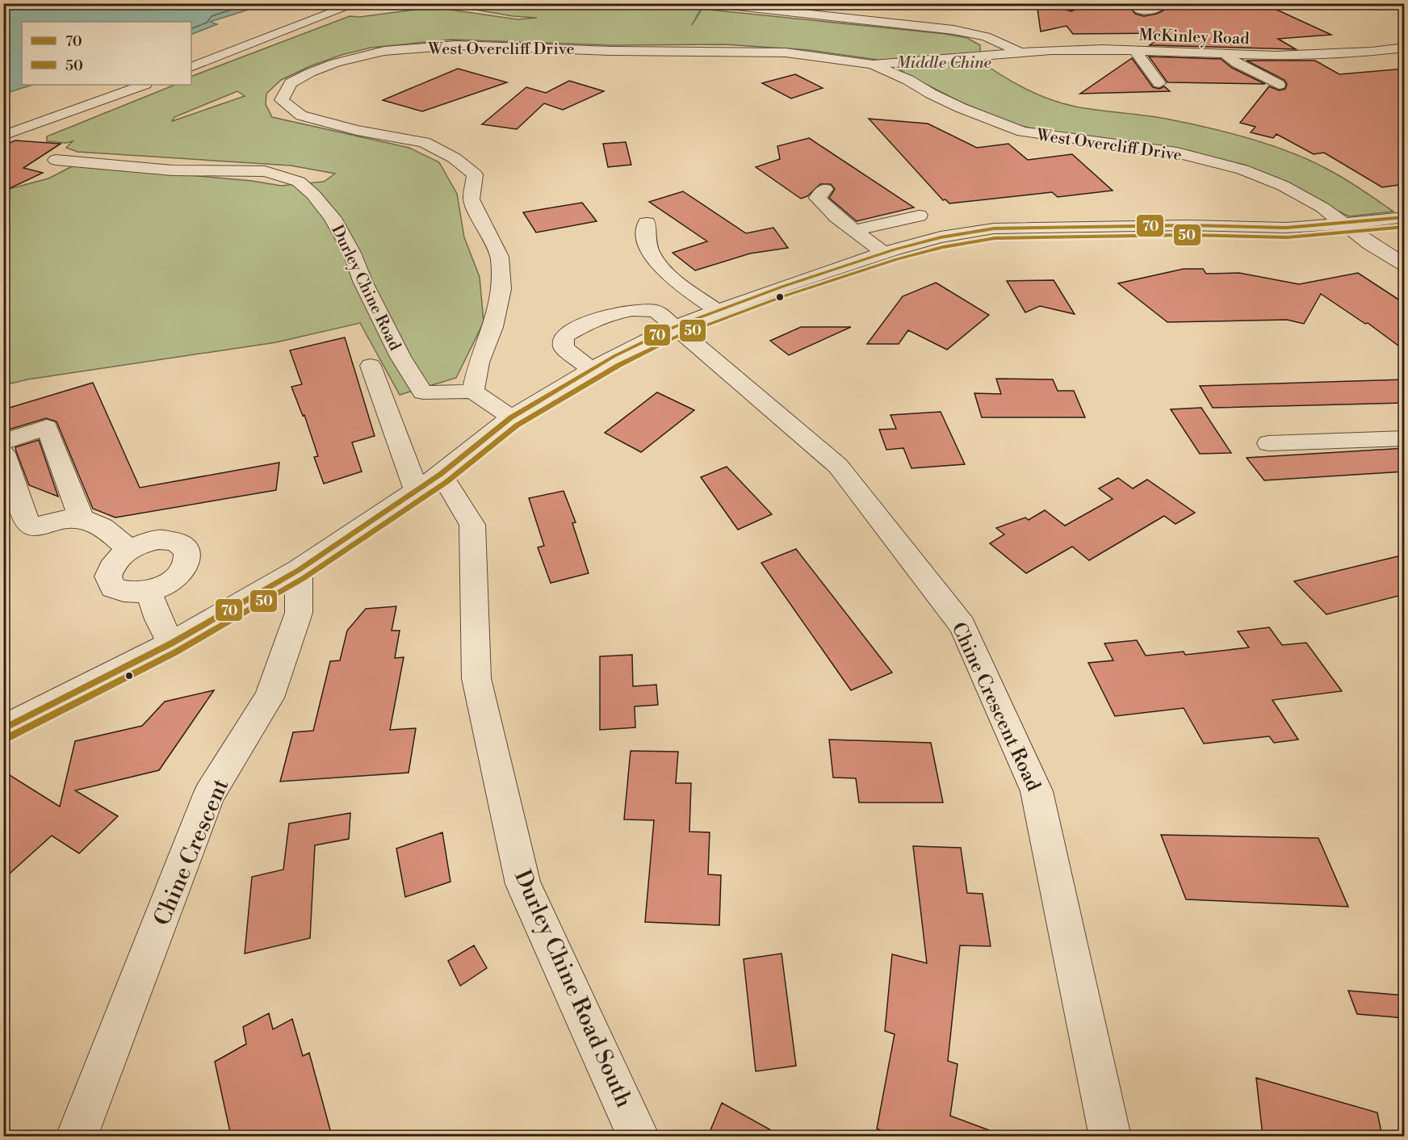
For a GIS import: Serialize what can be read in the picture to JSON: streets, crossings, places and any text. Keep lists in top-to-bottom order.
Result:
{
  "streets": {
    "street": [
      "McKinley Road",
      "West Overcliff Drive",
      "Durley Chine Road",
      "Chine Crescent Road",
      "Chine Crescent",
      "Durley Chine Road South"
    ]
  },
  "crossings": [
    ["McKinley Road", "West Overcliff Drive"],
    ["West Overcliff Drive", "Durley Chine Road"]
  ],
  "parks": ["Middle Chine"],
  "lines": ["transit line 70", "transit line 50"],
  "legend": ["70", "50"]
}
